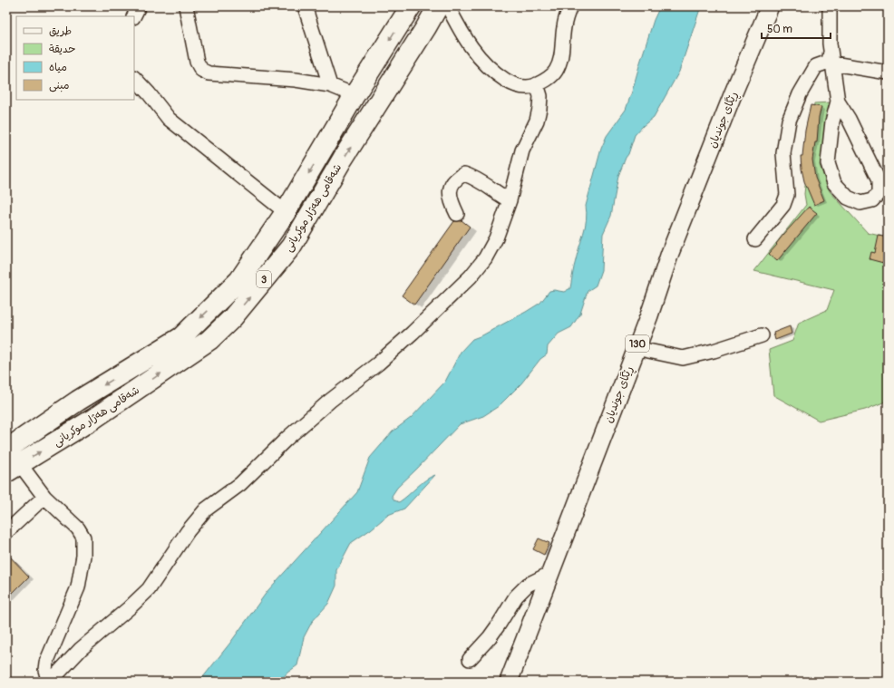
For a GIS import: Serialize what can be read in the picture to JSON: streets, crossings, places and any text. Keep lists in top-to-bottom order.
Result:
{
  "streets": {
    "highway": ["شەقامی ھەژار موکریانی", "3"],
    "main road": ["ڕێگای جوندیان", "130"]
  },
  "legend": [
    "طريق",
    "حديقة",
    "مياه",
    "مبنى"
  ],
  "scale_bar": "50 m"
}
